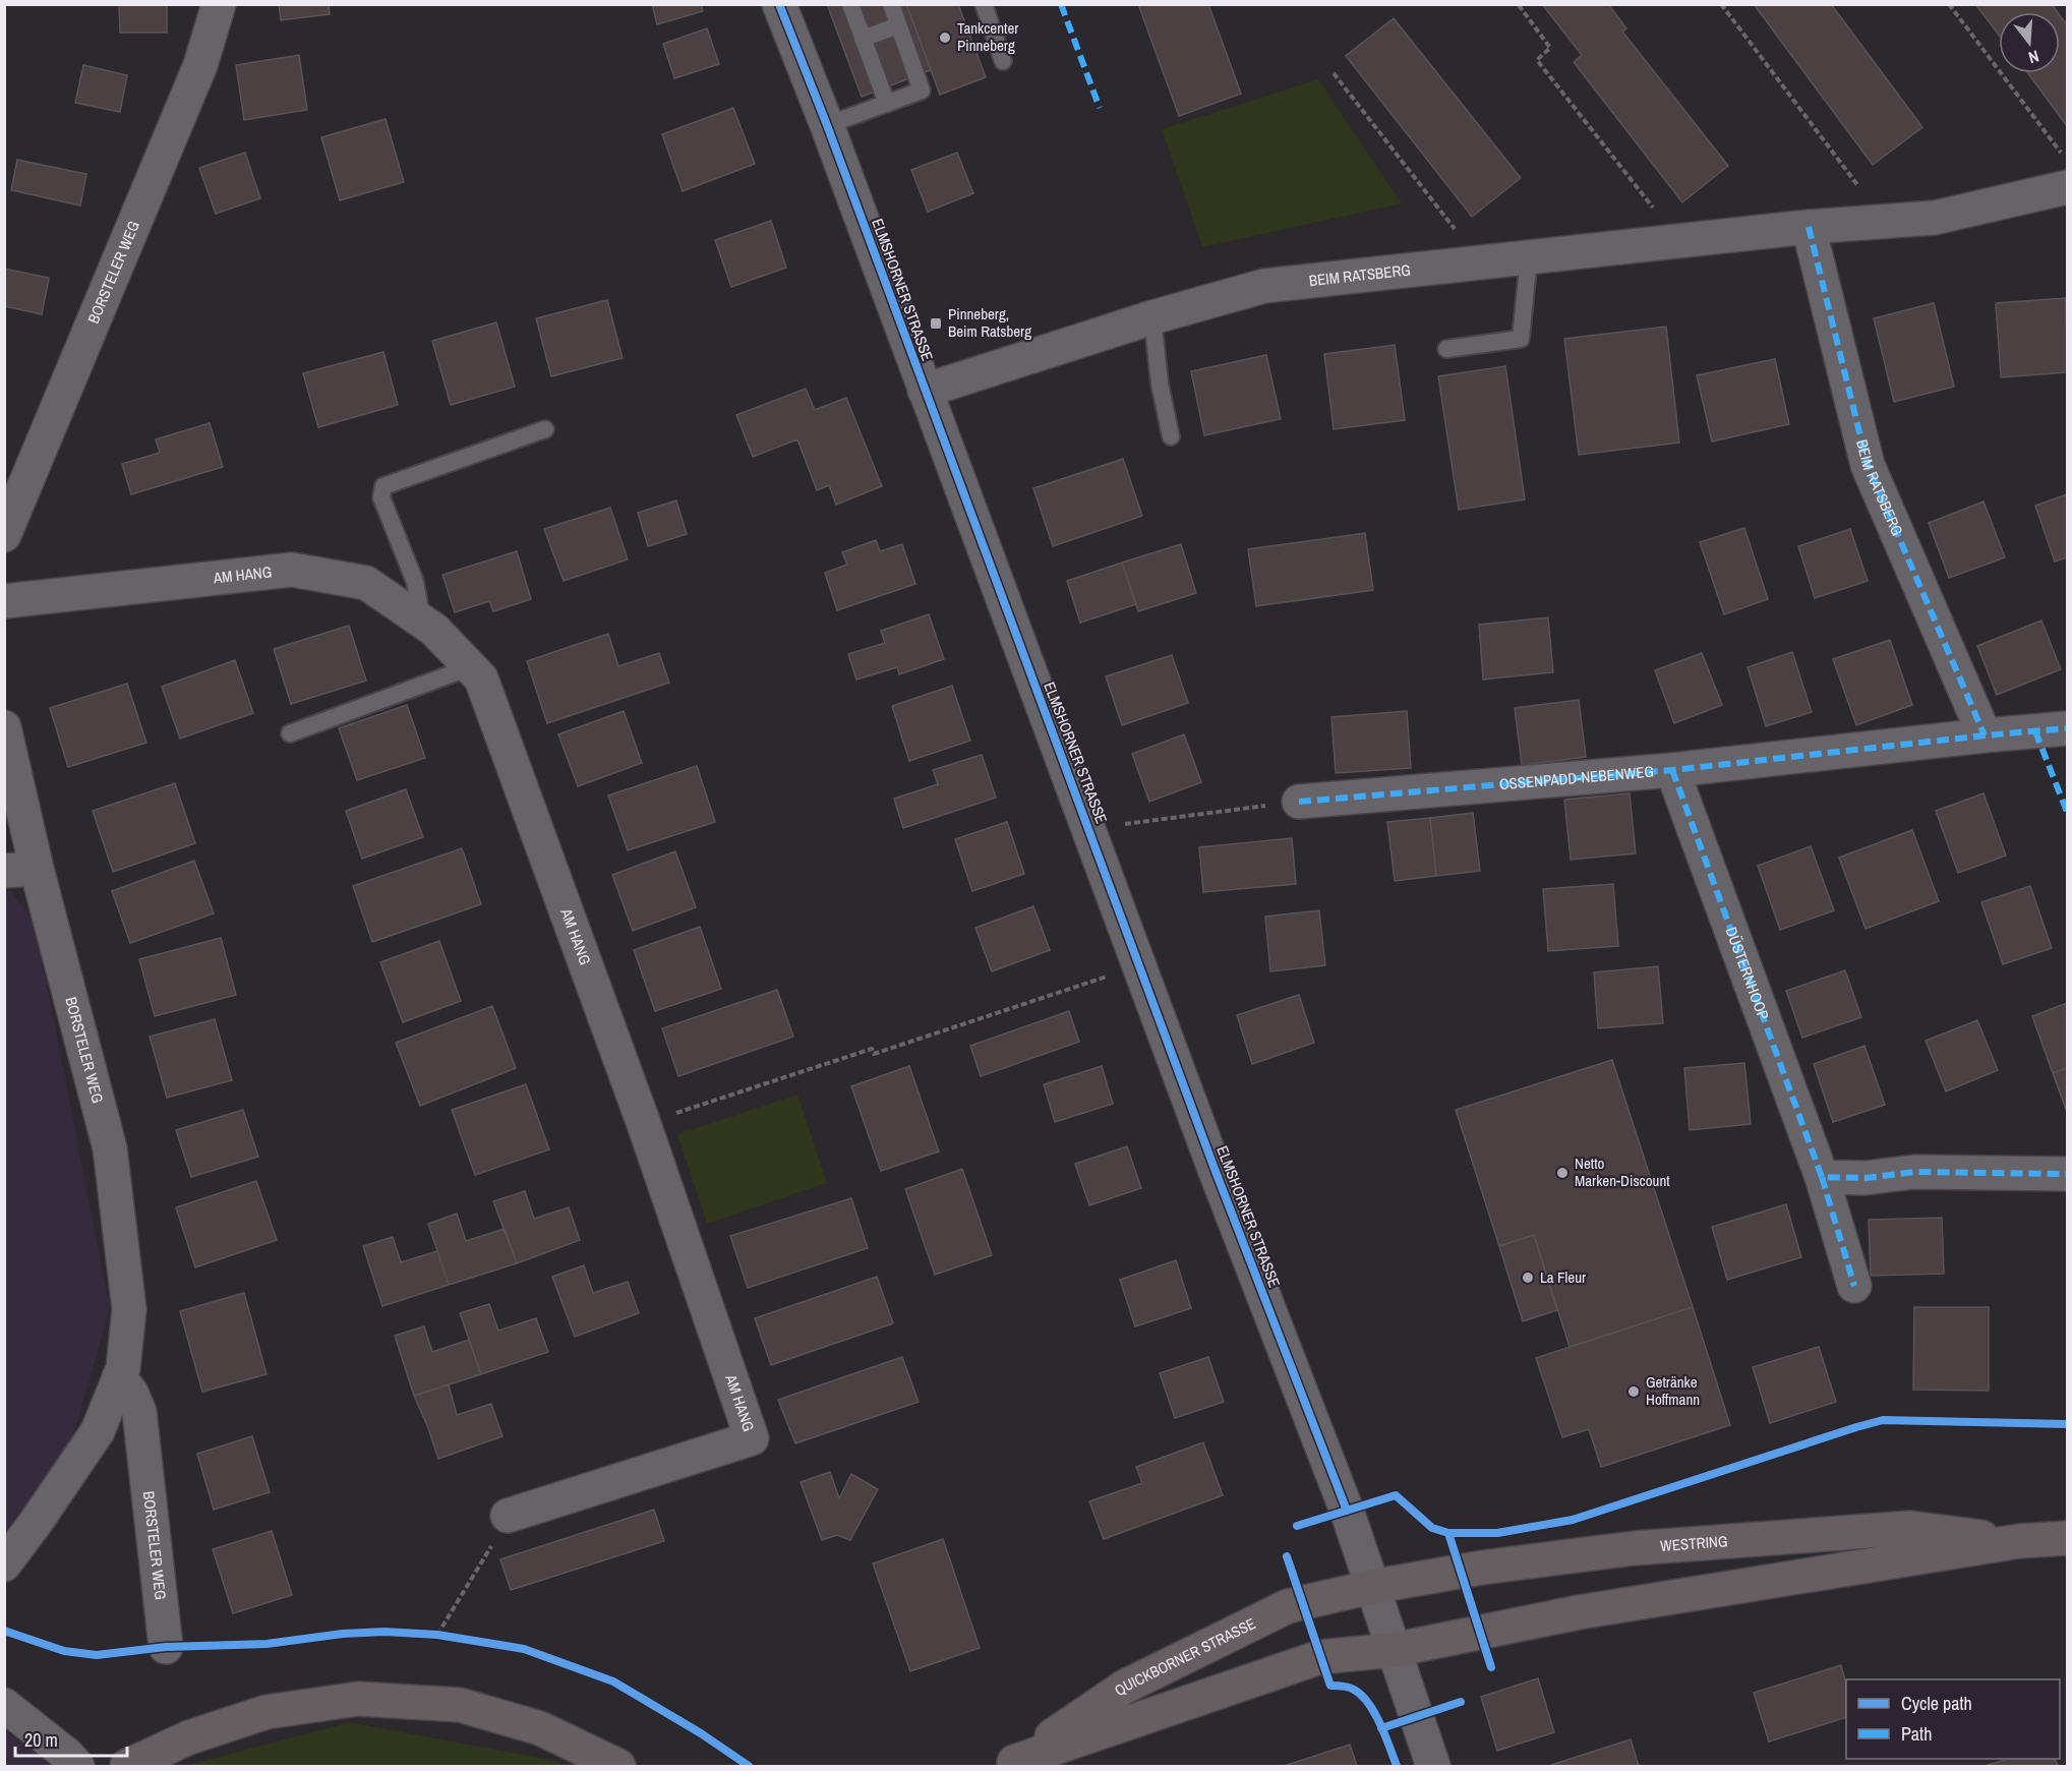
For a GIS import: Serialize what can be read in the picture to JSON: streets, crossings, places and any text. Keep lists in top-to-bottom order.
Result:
{
  "streets": {
    "main road": ["WESTRING", "QUICKBORNER STRASSE"],
    "street": [
      "BORSTELER WEG",
      "BEIM RATSBERG",
      "ELMSHORNER STRASSE",
      "AM HANG",
      "OSSENPADD-NEBENWEG",
      "DÜSTERNHOOP"
    ]
  },
  "crossings": [
    ["BEIM RATSBERG", "ELMSHORNER STRASSE"],
    ["BEIM RATSBERG", "OSSENPADD-NEBENWEG"],
    ["ELMSHORNER STRASSE", "WESTRING"],
    ["ELMSHORNER STRASSE", "QUICKBORNER STRASSE"],
    ["OSSENPADD-NEBENWEG", "DÜSTERNHOOP"],
    ["WESTRING", "QUICKBORNER STRASSE"]
  ],
  "places": {
    "other": [
      "Tankcenter Pinneberg",
      "Netto Marken-Discount",
      "La Fleur",
      "Getränke Hoffmann"
    ],
    "transit": ["Pinneberg, Beim Ratsberg"]
  },
  "legend": ["Cycle path", "Path"],
  "scale_bar": "20 m",
  "north": "bottom"
}
